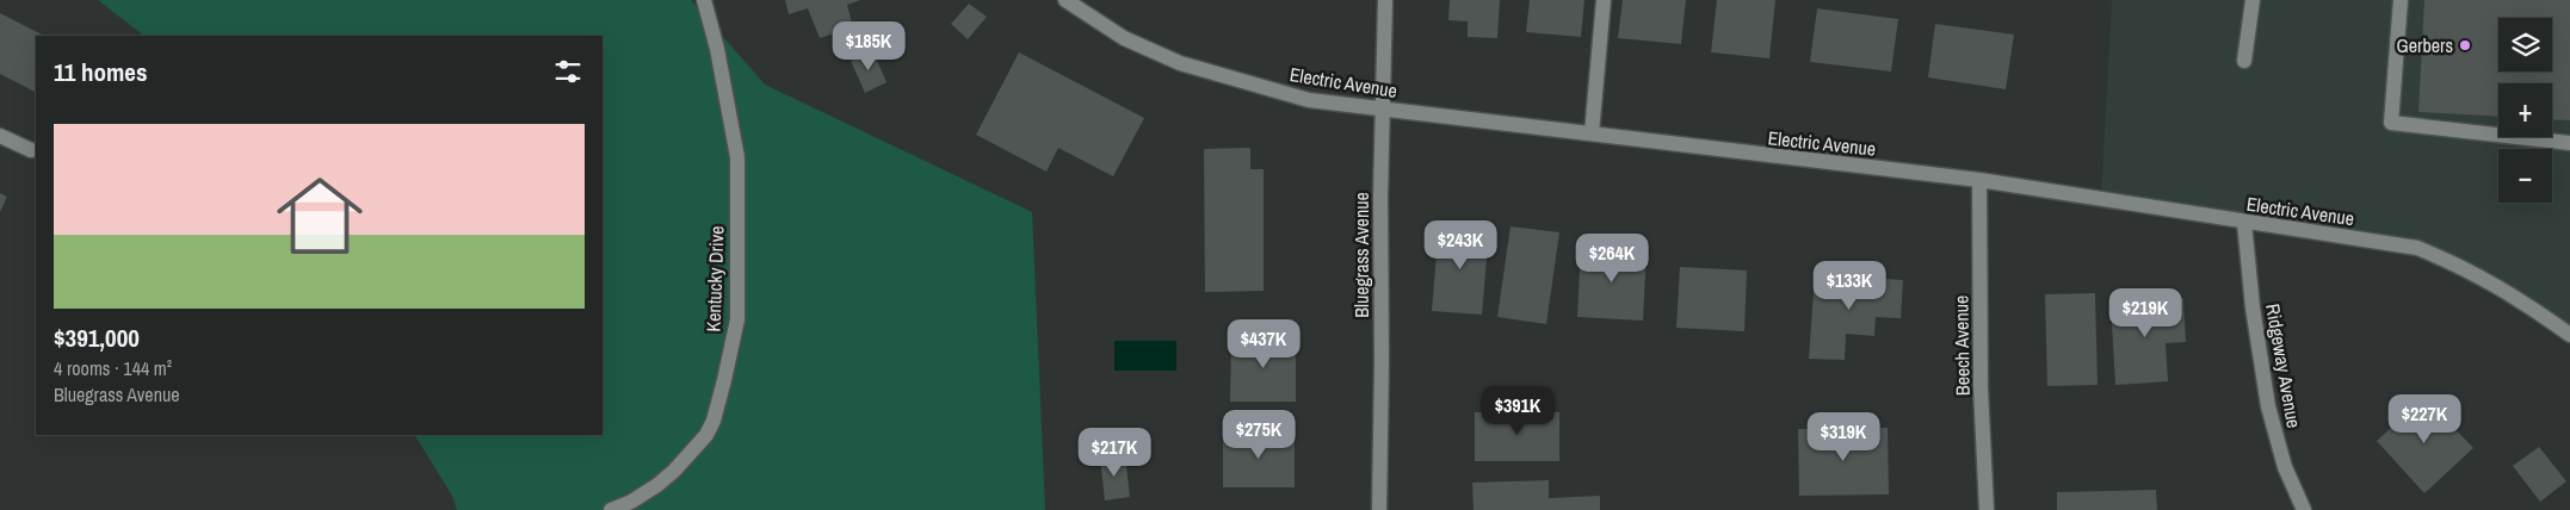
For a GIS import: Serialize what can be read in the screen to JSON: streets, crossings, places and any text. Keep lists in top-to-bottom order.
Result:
{
  "streets": {
    "street": [
      "Electric Avenue",
      "Bluegrass Avenue",
      "Kentucky Drive",
      "Beech Avenue",
      "Ridgeway Avenue"
    ]
  },
  "crossings": [
    ["Electric Avenue", "Bluegrass Avenue"],
    ["Electric Avenue", "Beech Avenue"],
    ["Electric Avenue", "Ridgeway Avenue"]
  ],
  "places": ["Gerbers"],
  "page": {
    "map_buttons": ["+", "−"],
    "price": [
      "$185K",
      "$243K",
      "$264K",
      "$133K",
      "$219K",
      "$437K",
      "$391K",
      "$227K",
      "$275K",
      "$319K",
      "$217K"
    ],
    "heading": "11 homes",
    "list": [
      {
        "name": "$391,000",
        "note": "4 rooms · 144 m² · Bluegrass Avenue"
      }
    ]
  }
}
